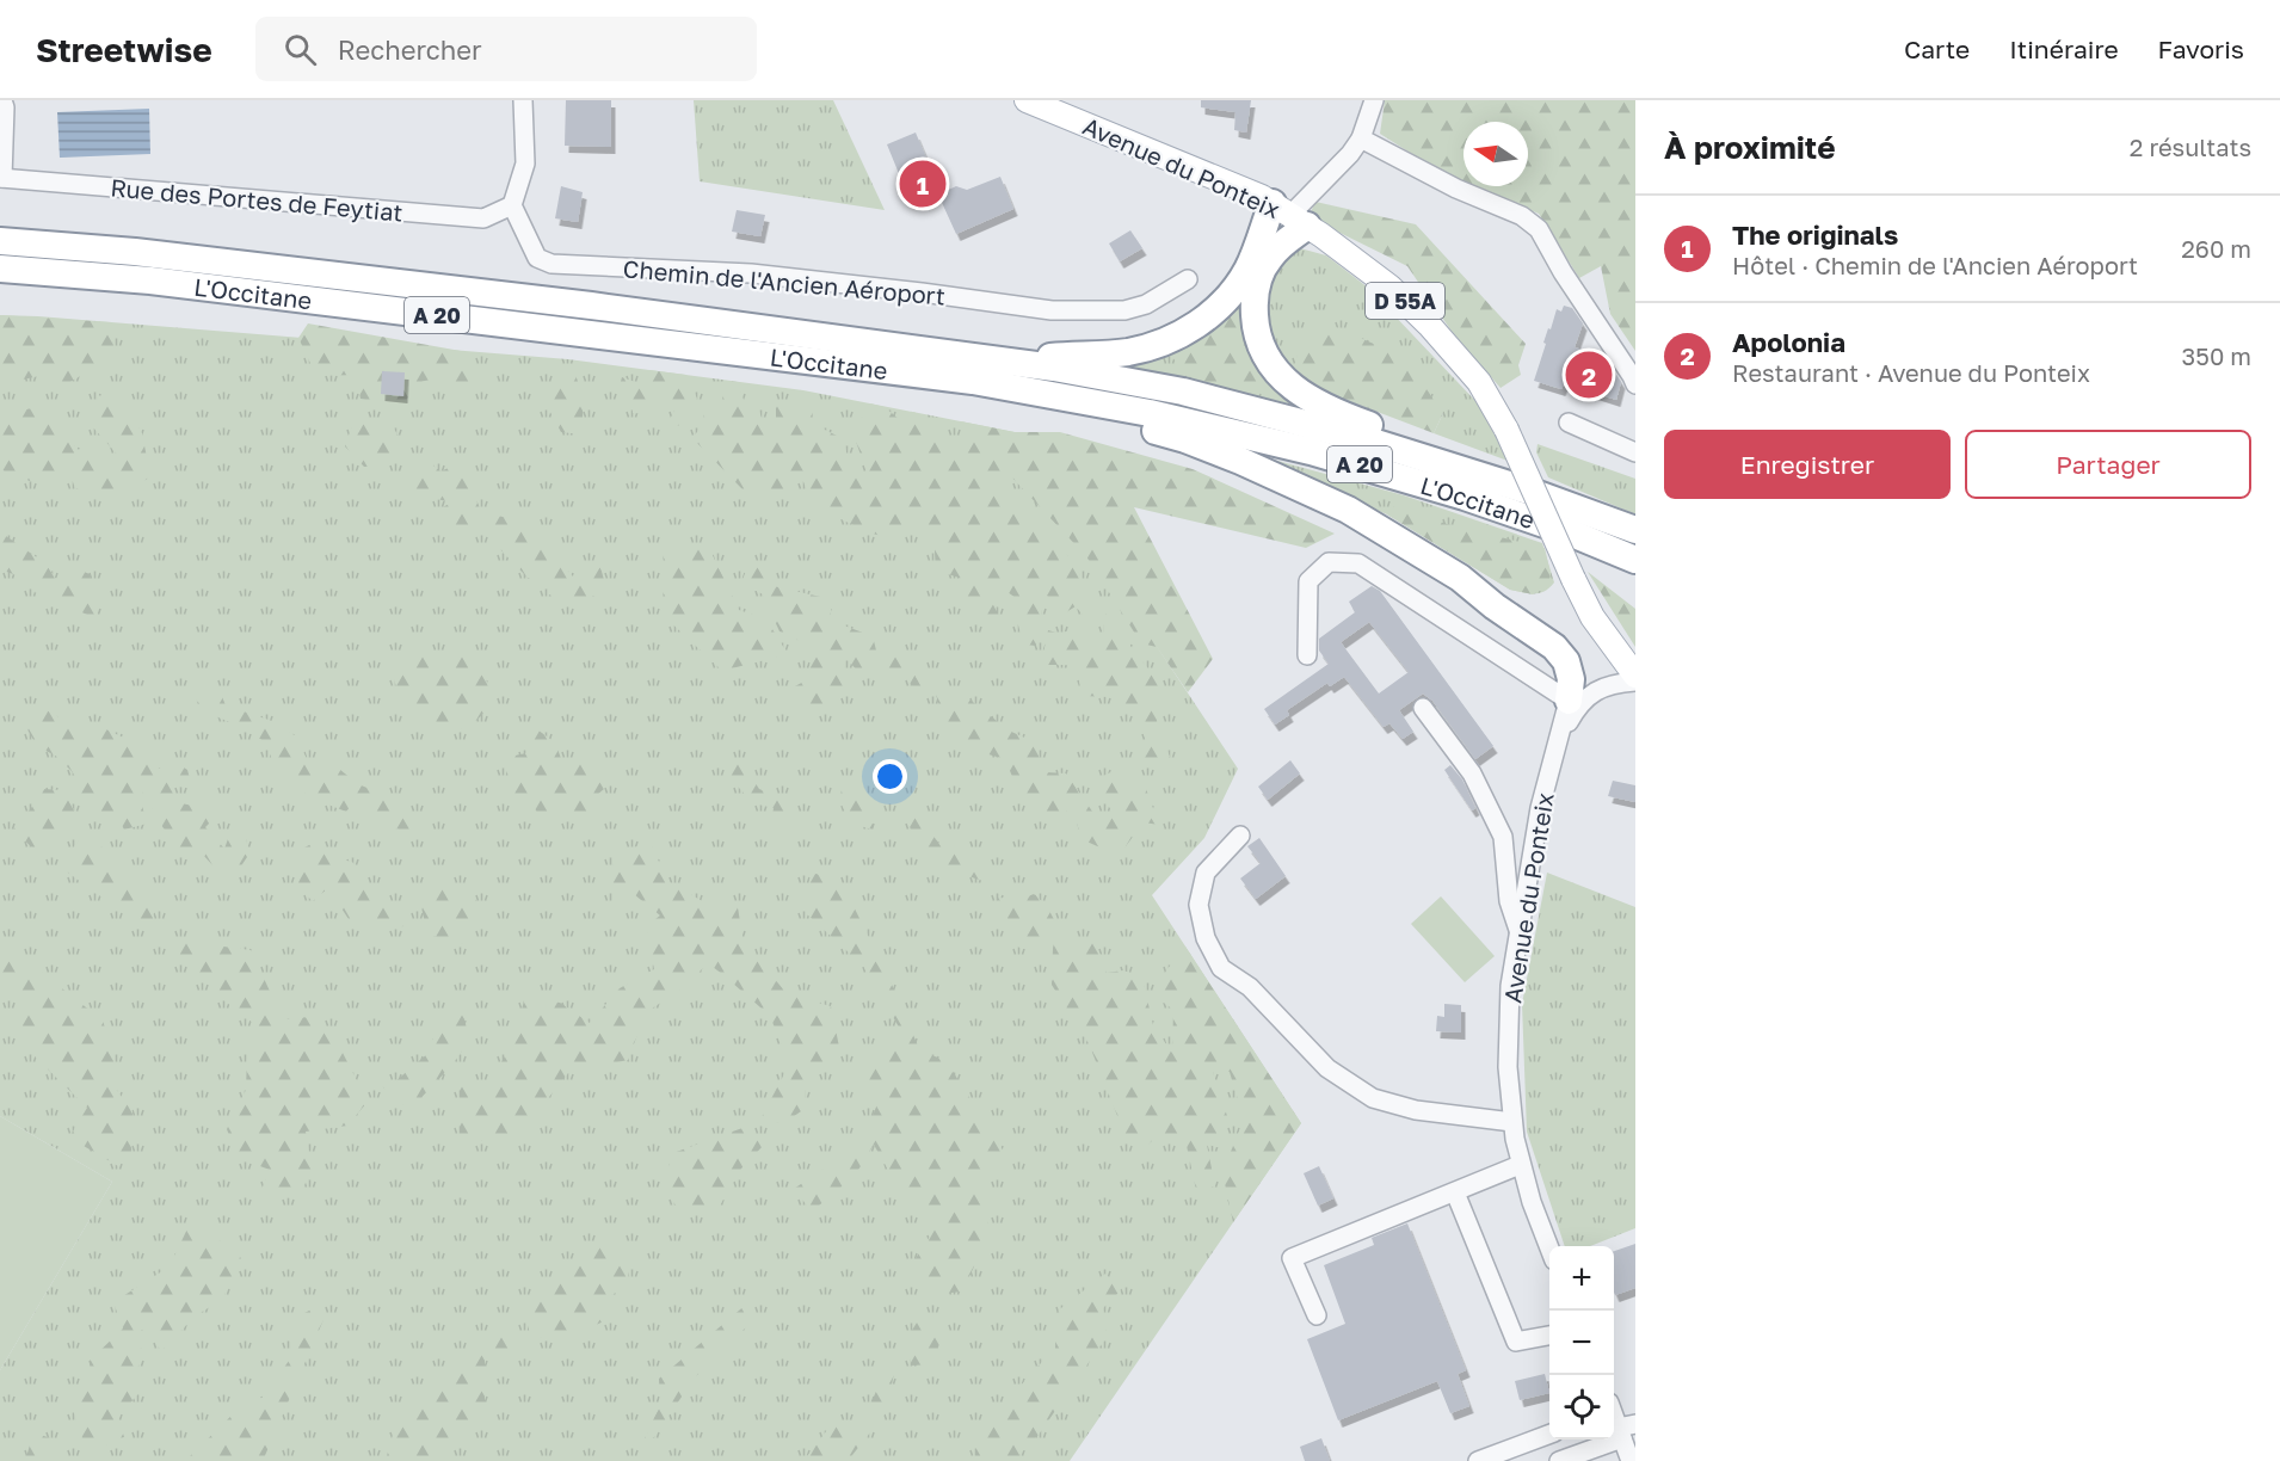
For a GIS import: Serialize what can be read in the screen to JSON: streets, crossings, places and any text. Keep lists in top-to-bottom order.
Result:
{
  "streets": {
    "highway": ["L'Occitane", "A 20"],
    "main road": ["Avenue du Ponteix", "D 55A"],
    "street": ["Rue des Portes de Feytiat", "Chemin de l'Ancien Aéroport"]
  },
  "crossings": [
    ["Rue des Portes de Feytiat", "Chemin de l'Ancien Aéroport"]
  ],
  "north": "left",
  "page": {
    "header": "Streetwise",
    "search": "Rechercher",
    "nav": ["Carte", "Itinéraire", "Favoris"],
    "heading": ["À proximité", "2 résultats"],
    "pins": ["1", "2"],
    "list": [
      {
        "mark": "1",
        "name": "The originals",
        "note": "Hôtel · Chemin de l'Ancien Aéroport",
        "value": "260 m"
      },
      {
        "mark": "2",
        "name": "Apolonia",
        "note": "Restaurant · Avenue du Ponteix",
        "value": "350 m"
      }
    ],
    "buttons": ["Enregistrer", "Partager"],
    "map_buttons": ["+", "−"]
  }
}
